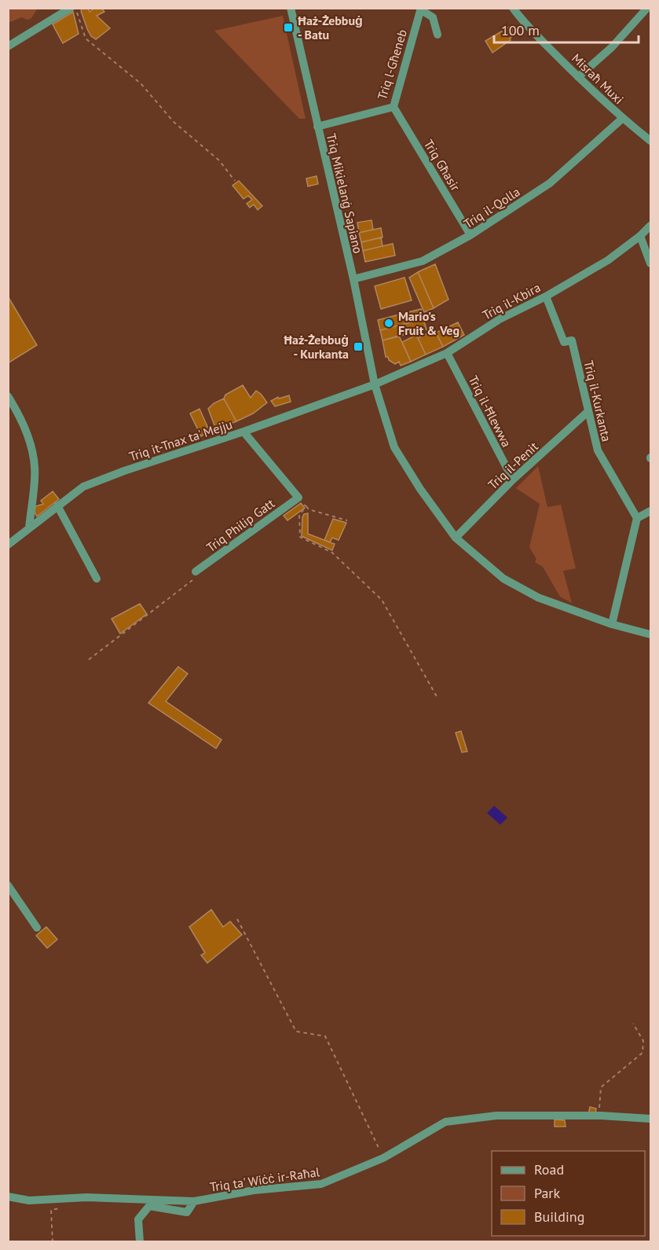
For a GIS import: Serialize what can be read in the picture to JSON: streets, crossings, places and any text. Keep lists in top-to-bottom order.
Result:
{
  "streets": {
    "street": [
      "Triq l-Għeneb",
      "Misraħ Muxi",
      "Triq Għasir",
      "Triq Mikielanġ Sapiano",
      "Triq il-Qolla",
      "Triq il-Kbira",
      "Triq il-Kurkanta",
      "Triq il-Ħlewwa",
      "Triq it-Tnax ta' Mejju",
      "Triq il-Penit",
      "Triq Philip Gatt",
      "Triq ta' Wiċċ ir-Raħal"
    ]
  },
  "crossings": [
    ["Triq l-Għeneb", "Triq Għasir"],
    ["Triq l-Għeneb", "Triq Mikielanġ Sapiano"],
    ["Misraħ Muxi", "Triq il-Qolla"],
    ["Triq Għasir", "Triq il-Qolla"],
    ["Triq Mikielanġ Sapiano", "Triq il-Qolla"],
    ["Triq Mikielanġ Sapiano", "Triq il-Kbira"],
    ["Triq Mikielanġ Sapiano", "Triq it-Tnax ta' Mejju"],
    ["Triq Mikielanġ Sapiano", "Triq il-Penit"],
    ["Triq il-Kbira", "Triq il-Kurkanta"],
    ["Triq il-Kbira", "Triq il-Ħlewwa"],
    ["Triq il-Kbira", "Triq it-Tnax ta' Mejju"],
    ["Triq il-Kurkanta", "Triq il-Penit"],
    ["Triq il-Ħlewwa", "Triq il-Penit"]
  ],
  "places": {
    "transit": ["Ħaż-Żebbuġ - Batu", "Ħaż-Żebbuġ - Kurkanta"],
    "other": ["Mario's Fruit & Veg"]
  },
  "legend": ["Road", "Park", "Building"],
  "scale_bar": "100 m"
}
